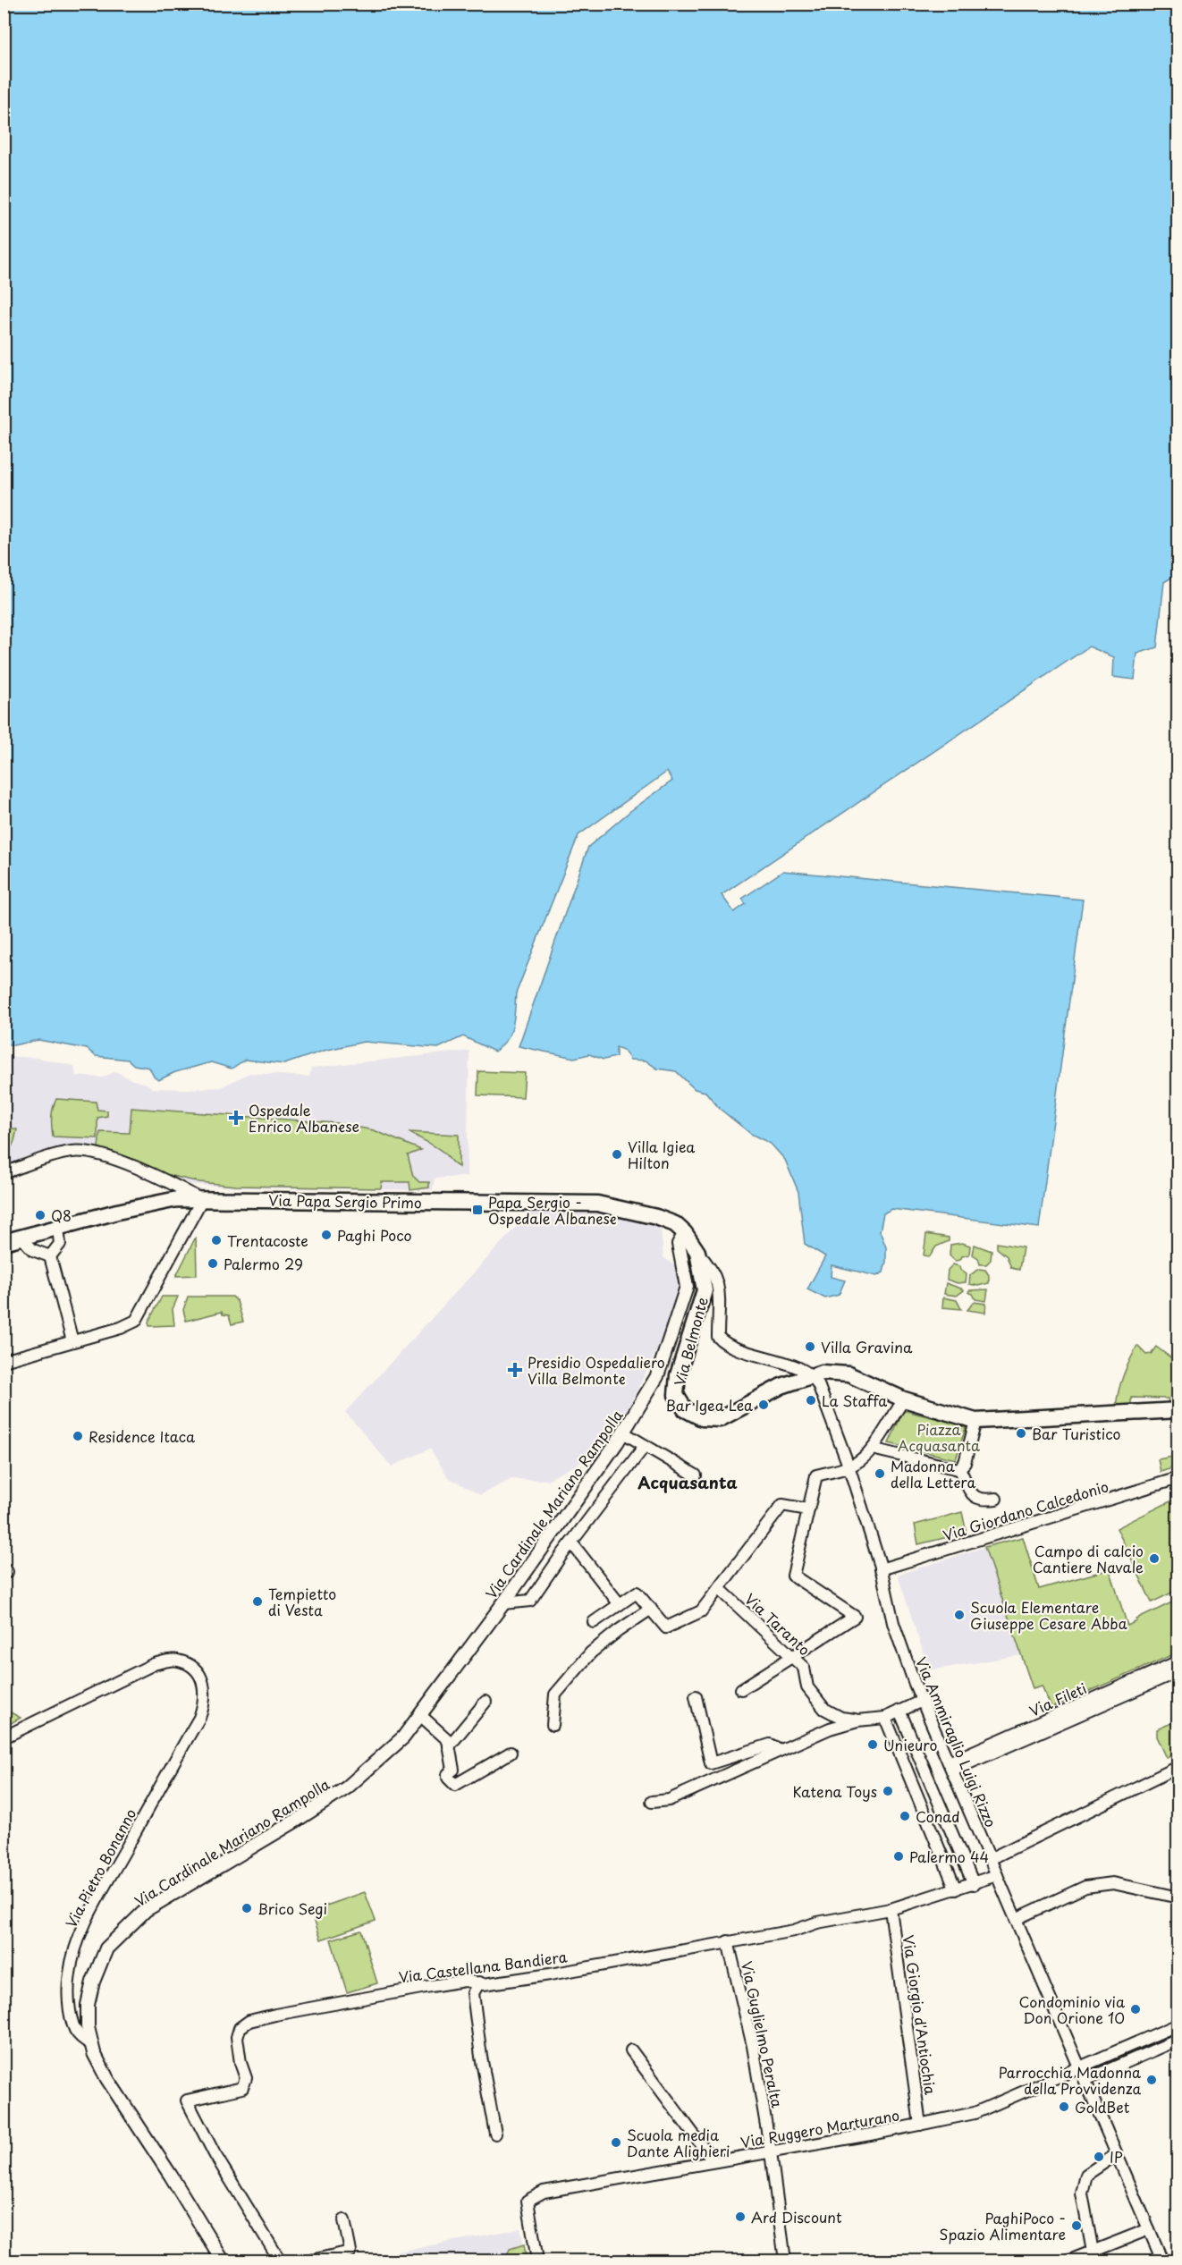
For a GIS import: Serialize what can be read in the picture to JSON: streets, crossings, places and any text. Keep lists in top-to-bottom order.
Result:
{
  "streets": {
    "main road": ["Via Papa Sergio Primo", "Via Belmonte"],
    "street": [
      "Via Cardinale Mariano Rampolla",
      "Via Giordano Calcedonio",
      "Via Taranto",
      "Via Fileti",
      "Via Ammiraglio Luigi Rizzo",
      "Via Pietro Bonanno",
      "Via Castellana Bandiera",
      "Via Giorgio d'Antiochia",
      "Via Guglielmo Peralta",
      "Via Ruggero Marturano"
    ]
  },
  "crossings": [
    ["Via Papa Sergio Primo", "Via Belmonte"],
    ["Via Papa Sergio Primo", "Via Cardinale Mariano Rampolla"],
    ["Via Belmonte", "Via Cardinale Mariano Rampolla"],
    ["Via Belmonte", "Via Ammiraglio Luigi Rizzo"],
    ["Via Cardinale Mariano Rampolla", "Via Pietro Bonanno"],
    ["Via Giordano Calcedonio", "Via Ammiraglio Luigi Rizzo"],
    ["Via Fileti", "Via Ammiraglio Luigi Rizzo"],
    ["Via Ammiraglio Luigi Rizzo", "Via Castellana Bandiera"],
    ["Via Ammiraglio Luigi Rizzo", "Via Ruggero Marturano"],
    ["Via Castellana Bandiera", "Via Giorgio d'Antiochia"],
    ["Via Castellana Bandiera", "Via Guglielmo Peralta"],
    ["Via Giorgio d'Antiochia", "Via Ruggero Marturano"],
    ["Via Guglielmo Peralta", "Via Ruggero Marturano"]
  ],
  "districts": ["Acquasanta"],
  "parks": ["Piazza Acquasanta"],
  "places": {
    "health": ["Ospedale Enrico Albanese", "Presidio Ospedaliero Villa Belmonte"],
    "other": [
      "Villa Igiea Hilton",
      "Q8",
      "Paghi Poco",
      "Trentacoste",
      "Palermo 29",
      "Villa Gravina",
      "La Staffa",
      "Bar Igea Lea",
      "Bar Turistico",
      "Residence Itaca",
      "Madonna della Lettera",
      "Campo di calcio Cantiere Navale",
      "Tempietto di Vesta",
      "Scuola Elementare Giuseppe Cesare Abba",
      "Unieuro",
      "Katena Toys",
      "Conad",
      "Palermo 44",
      "Brico Segi",
      "Condominio via Don Orione 10",
      "Parrocchia Madonna della Provvidenza",
      "GoldBet",
      "Scuola media Dante Alighieri",
      "IP",
      "Ard Discount",
      "PaghiPoco - Spazio Alimentare"
    ],
    "transit": ["Papa Sergio - Ospedale Albanese"]
  }
}
